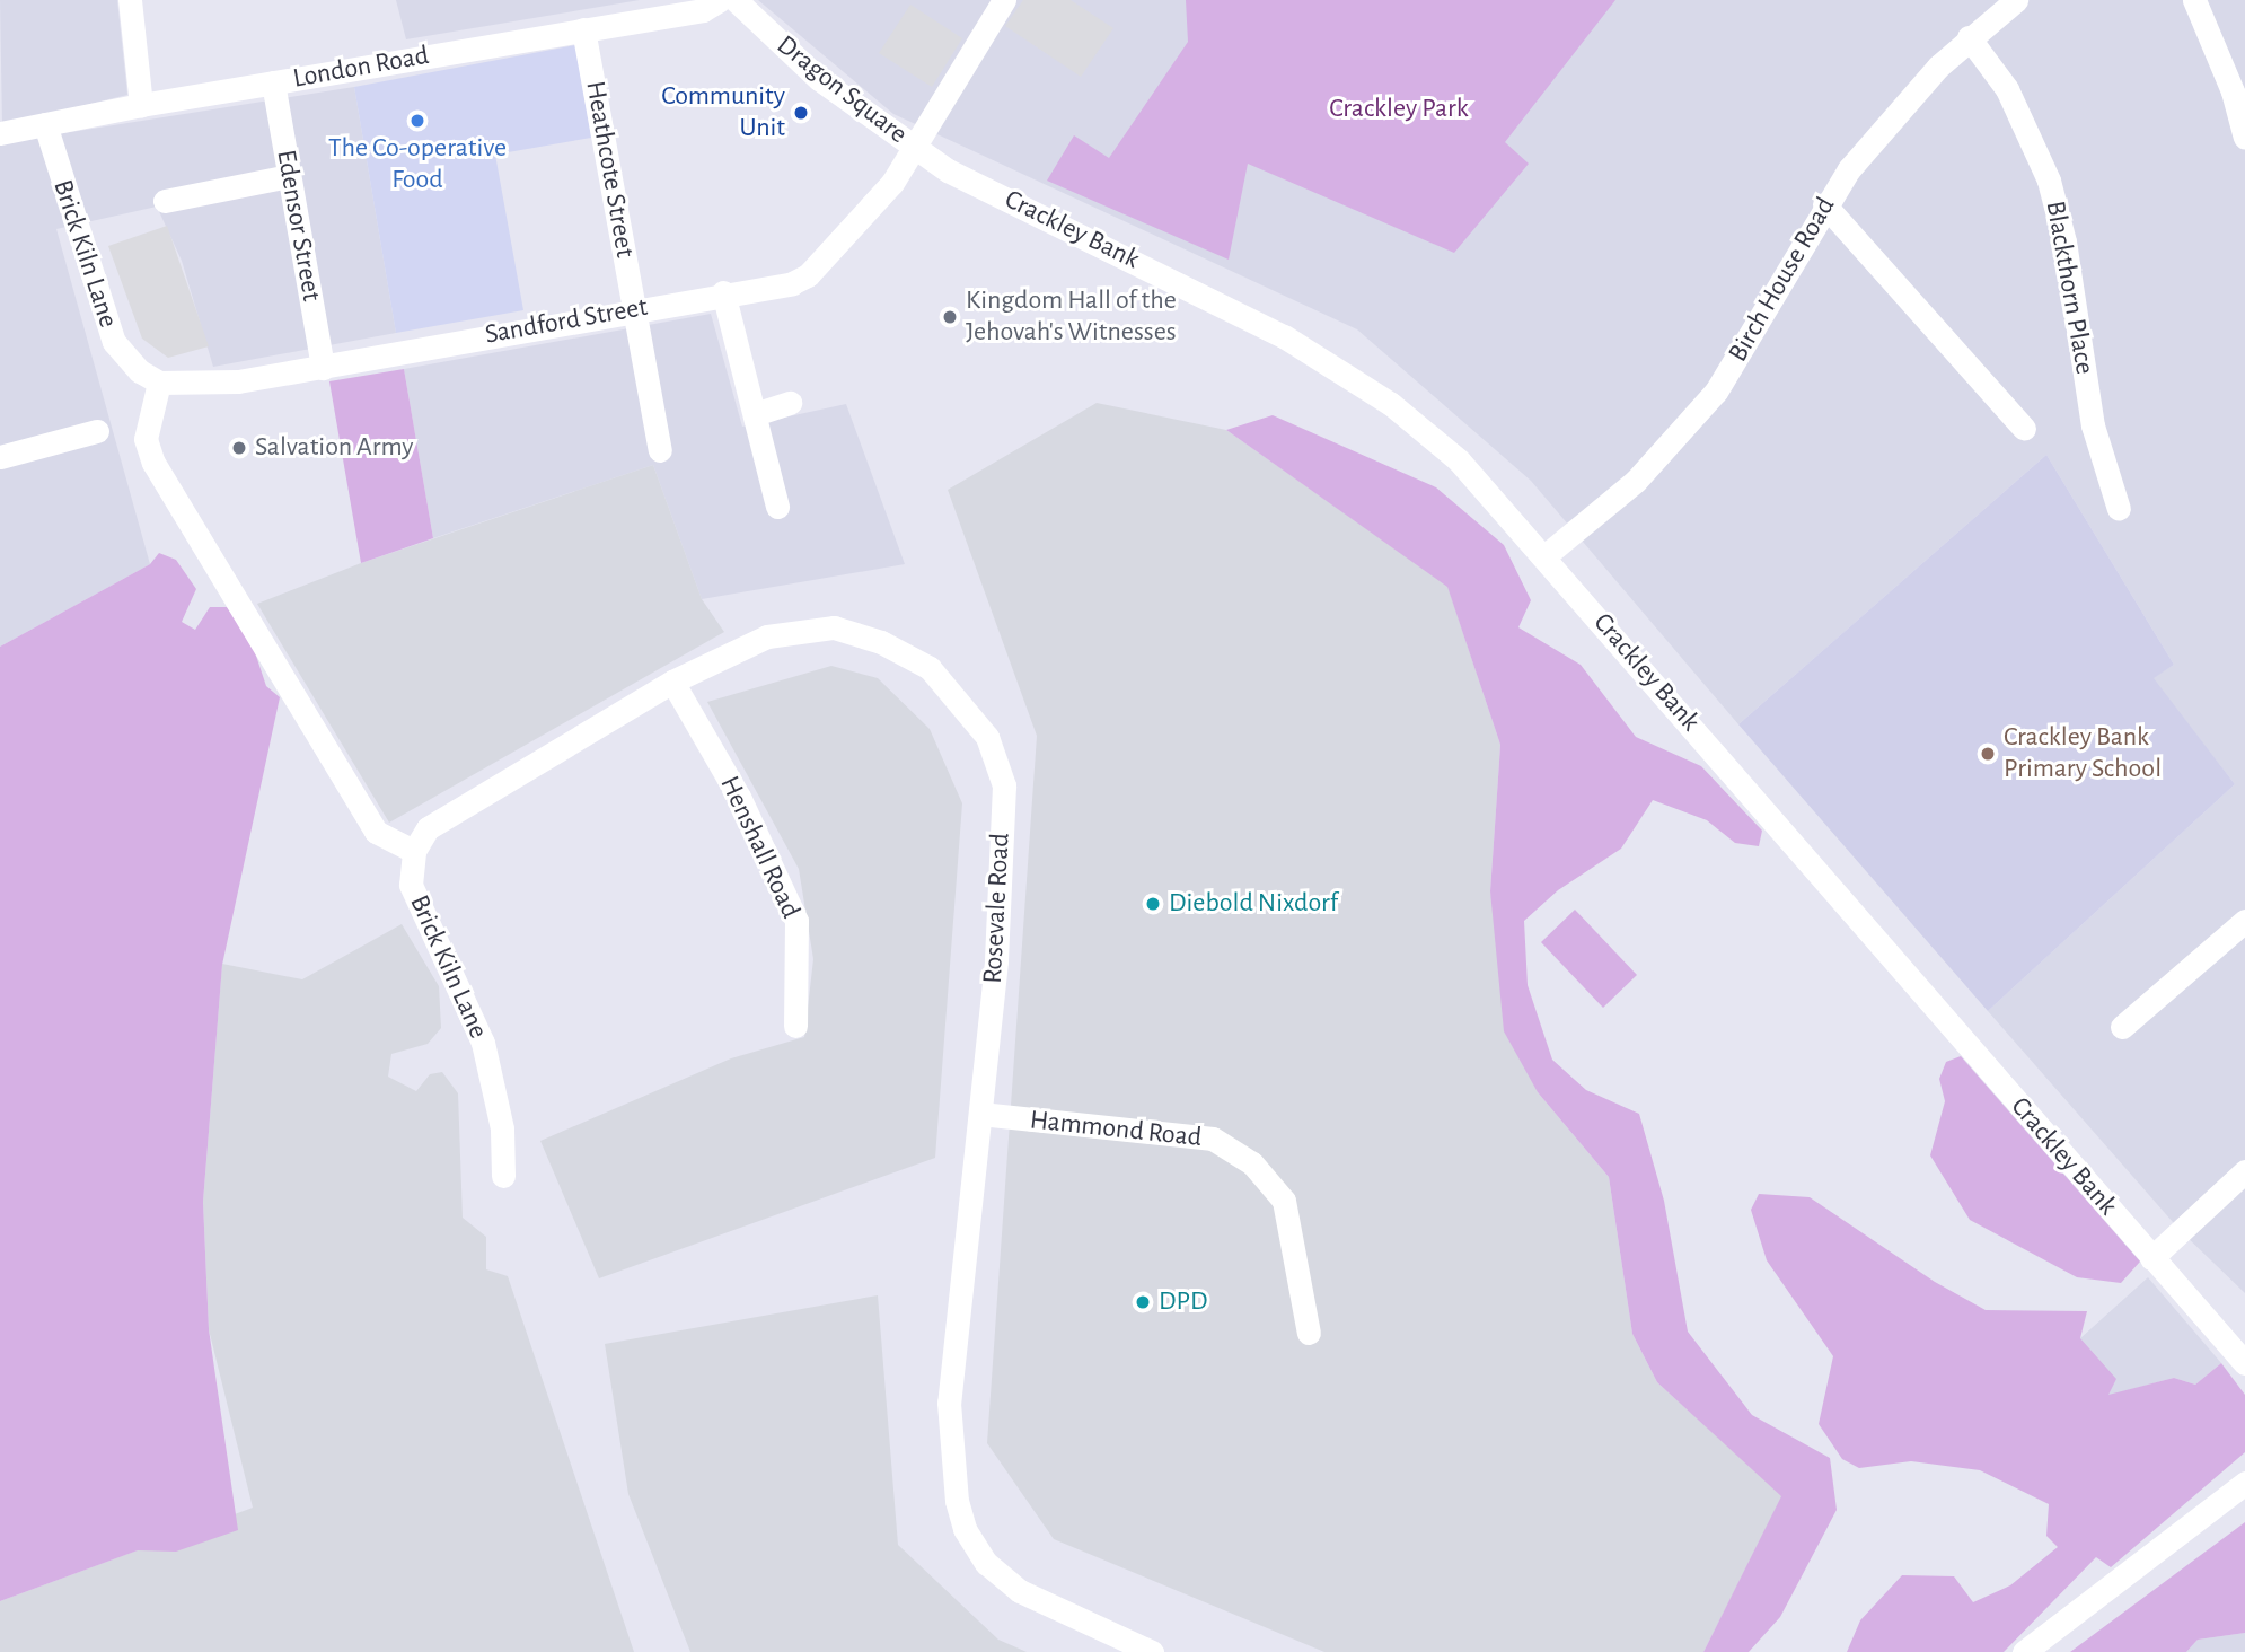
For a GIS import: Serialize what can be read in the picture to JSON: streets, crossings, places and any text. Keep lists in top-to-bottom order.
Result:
{
  "streets": {
    "street": [
      "London Road",
      "Dragon Square",
      "Heathcote Street",
      "Edensor Street",
      "Crackley Bank",
      "Brick Kiln Lane",
      "Birch House Road",
      "Blackthorn Place",
      "Sandford Street",
      "Henshall Road",
      "Rosevale Road",
      "Hammond Road"
    ]
  },
  "crossings": [
    ["London Road", "Heathcote Street"],
    ["London Road", "Edensor Street"],
    ["London Road", "Brick Kiln Lane"],
    ["Dragon Square", "Crackley Bank"],
    ["Dragon Square", "Sandford Street"],
    ["Heathcote Street", "Sandford Street"],
    ["Edensor Street", "Sandford Street"],
    ["Crackley Bank", "Birch House Road"],
    ["Crackley Bank", "Sandford Street"],
    ["Brick Kiln Lane", "Sandford Street"],
    ["Brick Kiln Lane", "Rosevale Road"],
    ["Birch House Road", "Blackthorn Place"],
    ["Henshall Road", "Rosevale Road"],
    ["Rosevale Road", "Hammond Road"]
  ],
  "parks": ["Crackley Park"],
  "places": [
    "Community Unit",
    "The Co-operative Food",
    "Kingdom Hall of the Jehovah's Witnesses",
    "Salvation Army",
    "Crackley Bank Primary School",
    "Diebold Nixdorf",
    "DPD"
  ]
}
